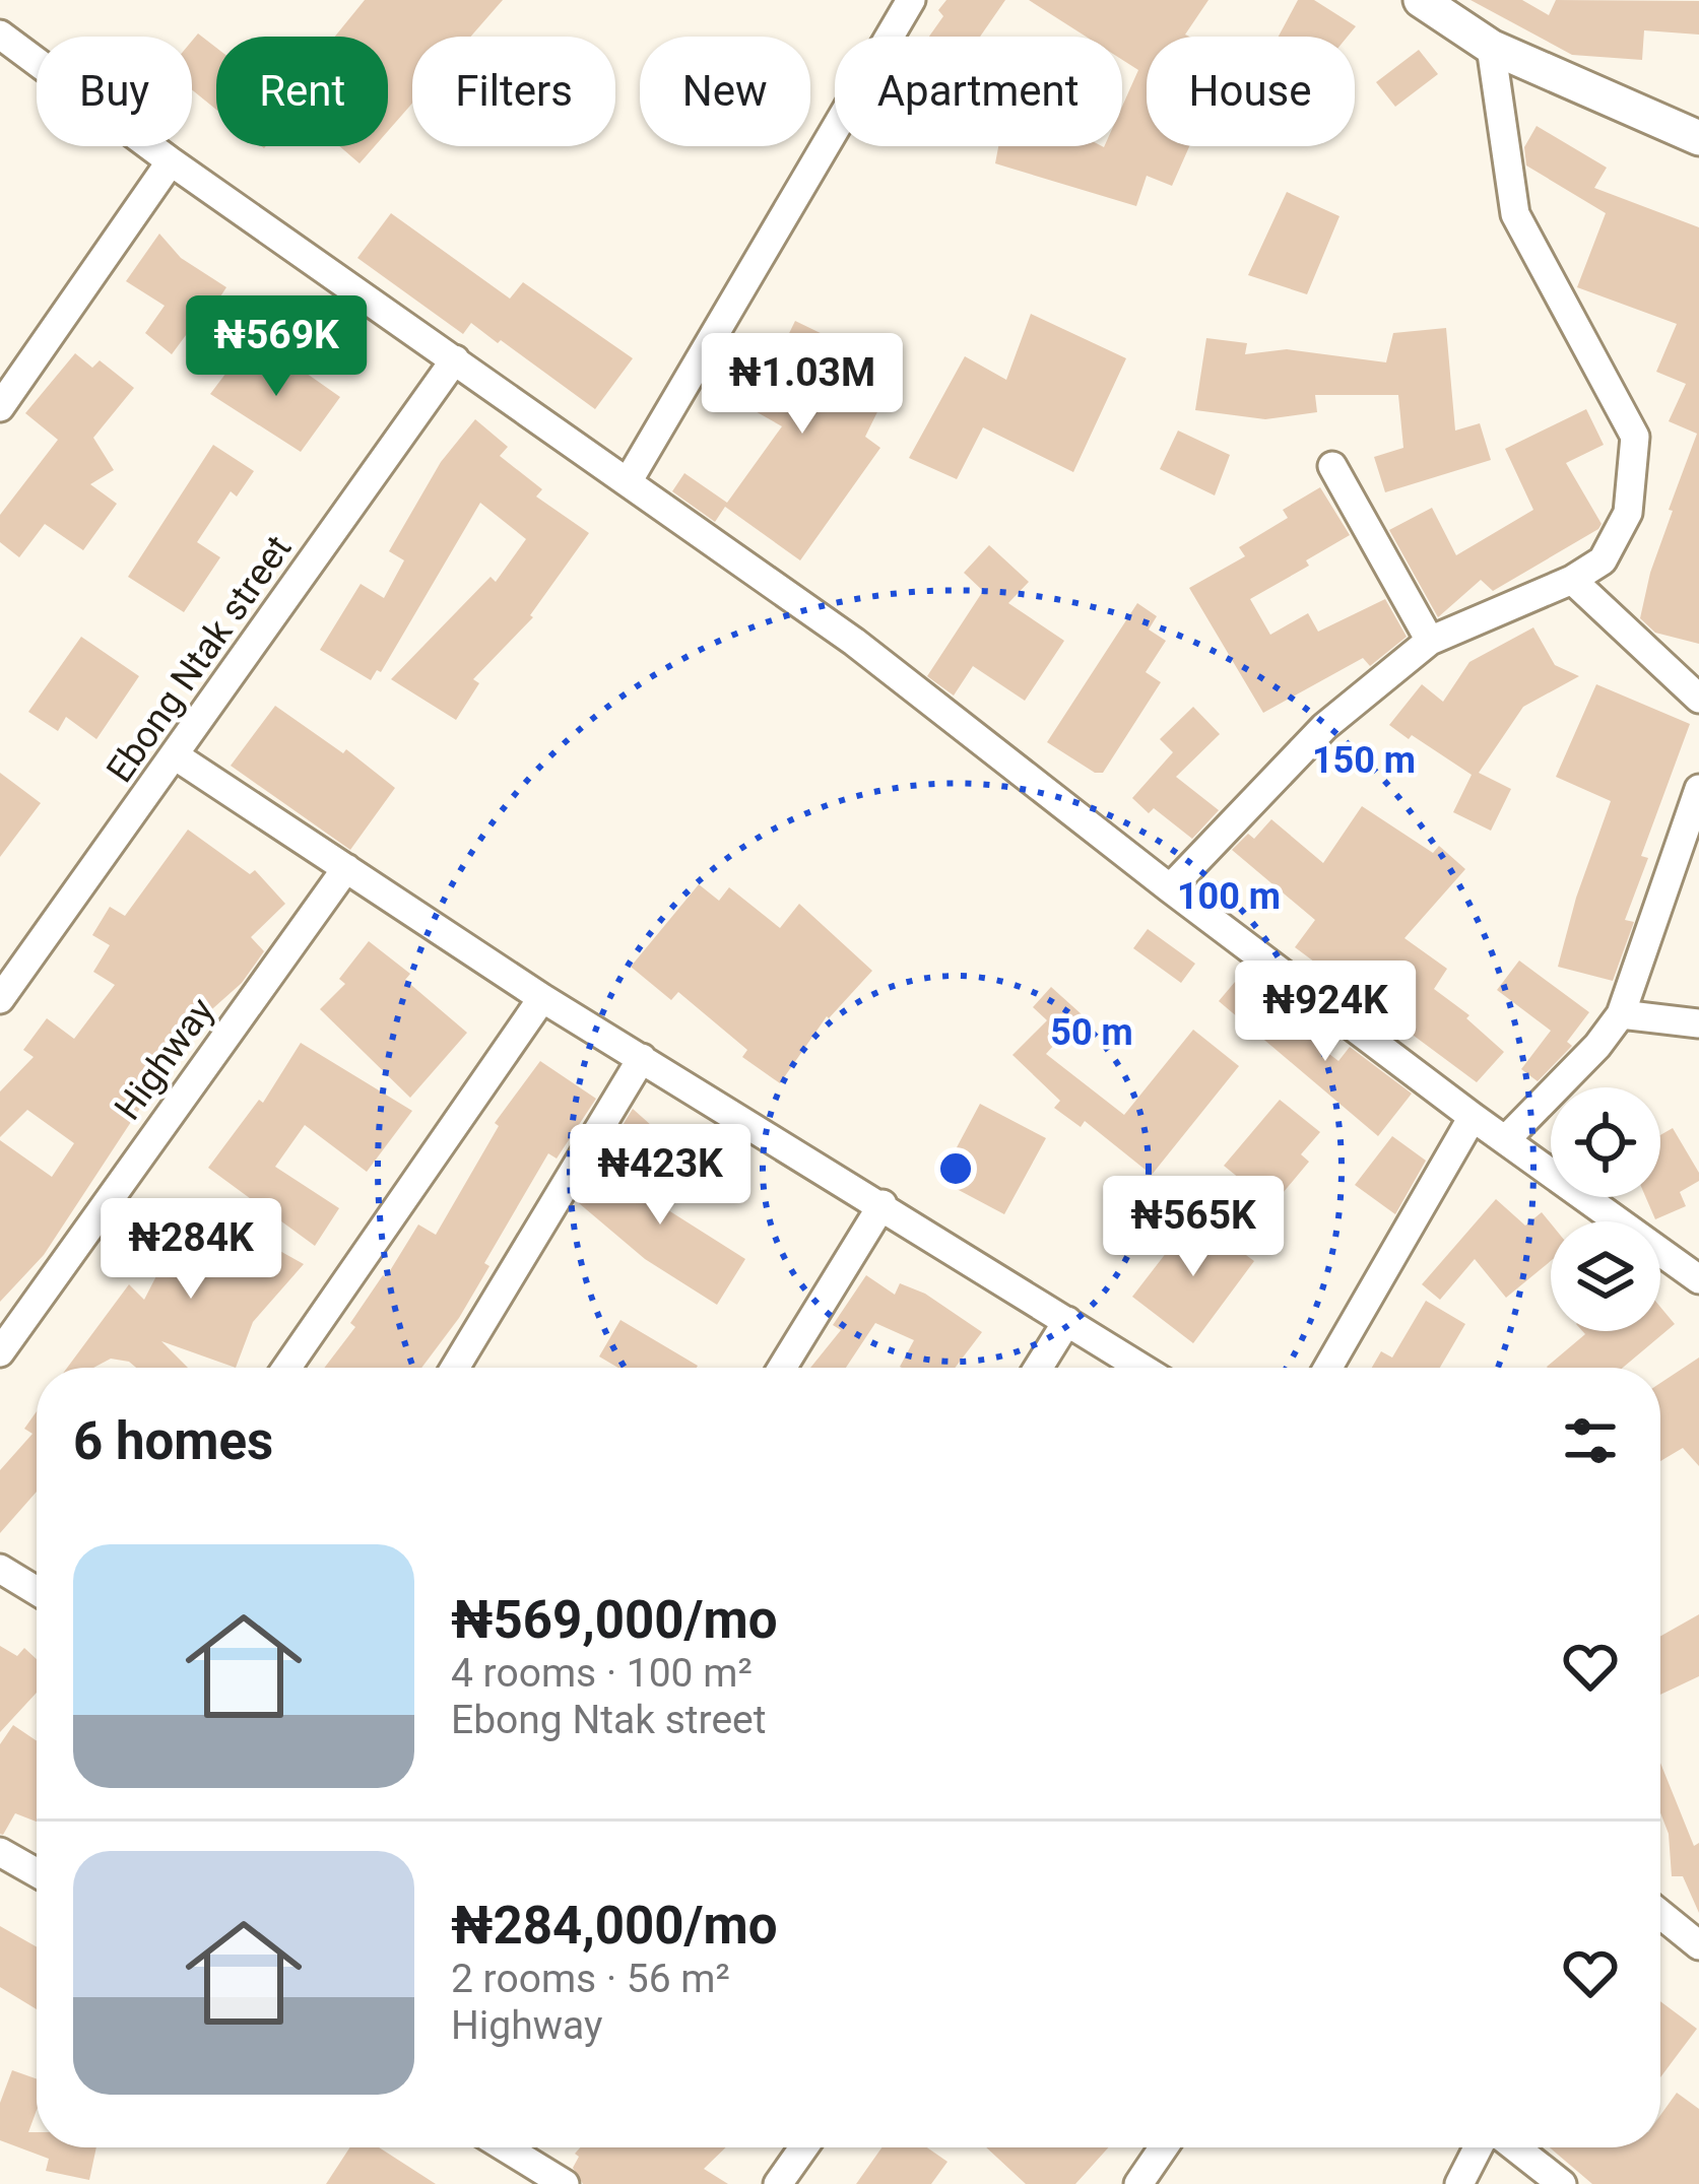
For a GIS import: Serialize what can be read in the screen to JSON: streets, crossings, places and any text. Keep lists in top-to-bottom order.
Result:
{
  "streets": {
    "street": ["Ebong Ntak street", "Highway"]
  },
  "page": {
    "chip": [
      "Buy",
      "Rent",
      "Filters",
      "New",
      "Apartment",
      "House"
    ],
    "price": [
      "₦569K",
      "₦1.03M",
      "₦924K",
      "₦423K",
      "₦565K",
      "₦284K"
    ],
    "heading": "6 homes",
    "list": [
      {
        "name": "₦569,000/mo",
        "note": "4 rooms · 100 m² · Ebong Ntak street"
      },
      {
        "name": "₦284,000/mo",
        "note": "2 rooms · 56 m² · Highway"
      }
    ]
  },
  "rings": ["150 m", "100 m", "50 m"]
}
